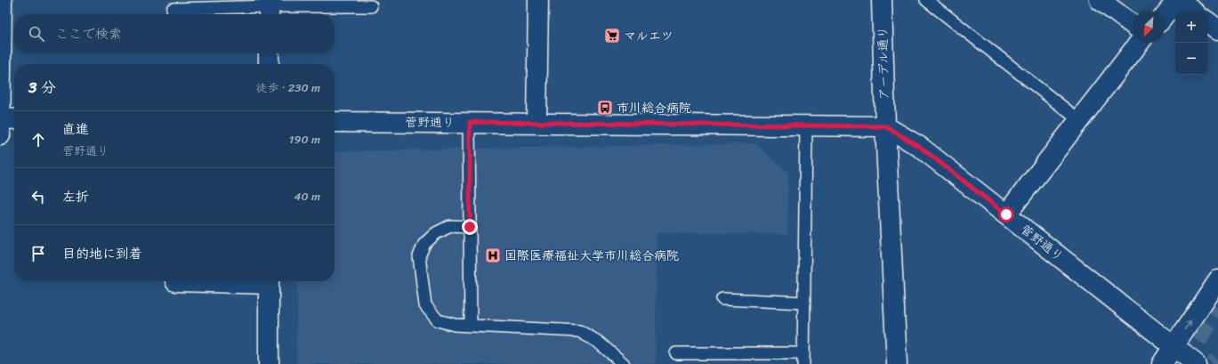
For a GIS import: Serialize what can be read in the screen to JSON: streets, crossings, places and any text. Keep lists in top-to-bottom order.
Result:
{
  "streets": {
    "main road": ["アーデル通り", "菅野通り"]
  },
  "crossings": [
    ["アーデル通り", "菅野通り"]
  ],
  "places": {
    "supermarket": ["マルエツ"],
    "bus stop": ["市川総合病院"],
    "hospital": ["国際医療福祉大学市川総合病院"]
  },
  "north": "bottom left",
  "page": {
    "map_buttons": ["+", "−"],
    "search": "ここで検索",
    "heading": ["3 分", "徒歩 · 230 m"],
    "list": [
      ["直進", "菅野通り", "190 m"],
      ["左折", "40 m"],
      "目的地に到着"
    ]
  }
}
